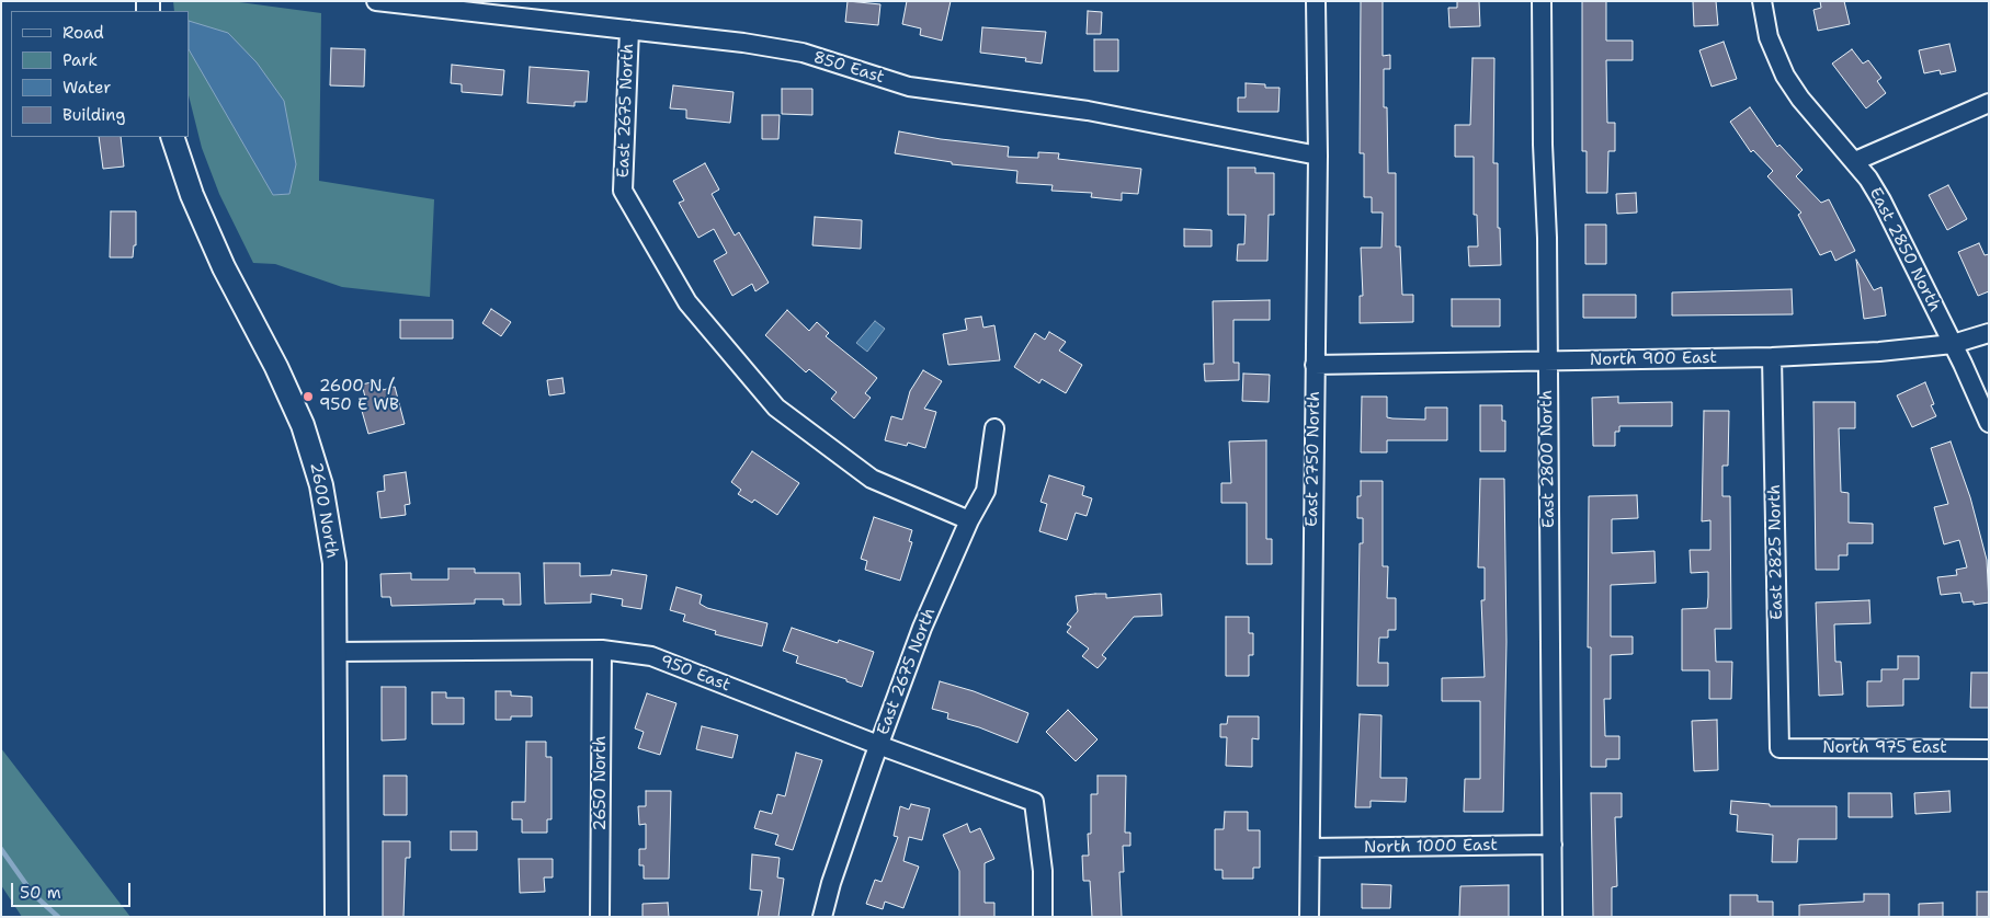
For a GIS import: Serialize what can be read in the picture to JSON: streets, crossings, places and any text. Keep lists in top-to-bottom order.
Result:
{
  "streets": {
    "main road": ["2600 North"],
    "street": [
      "850 East",
      "East 2675 North",
      "East 2850 North",
      "North 900 East",
      "East 2750 North",
      "East 2800 North",
      "East 2825 North",
      "950 East",
      "North 975 East",
      "2650 North",
      "North 1000 East"
    ]
  },
  "crossings": [
    ["850 East", "East 2675 North"],
    ["850 East", "East 2750 North"],
    ["East 2675 North", "950 East"],
    ["East 2850 North", "North 900 East"],
    ["North 900 East", "East 2750 North"],
    ["North 900 East", "East 2800 North"],
    ["North 900 East", "East 2825 North"],
    ["East 2750 North", "North 1000 East"],
    ["East 2800 North", "North 1000 East"],
    ["2600 North", "950 East"],
    ["East 2825 North", "North 975 East"],
    ["950 East", "2650 North"]
  ],
  "places": ["2600 N / 950 E WB"],
  "legend": [
    "Road",
    "Park",
    "Water",
    "Building"
  ],
  "scale_bar": "50 m"
}
